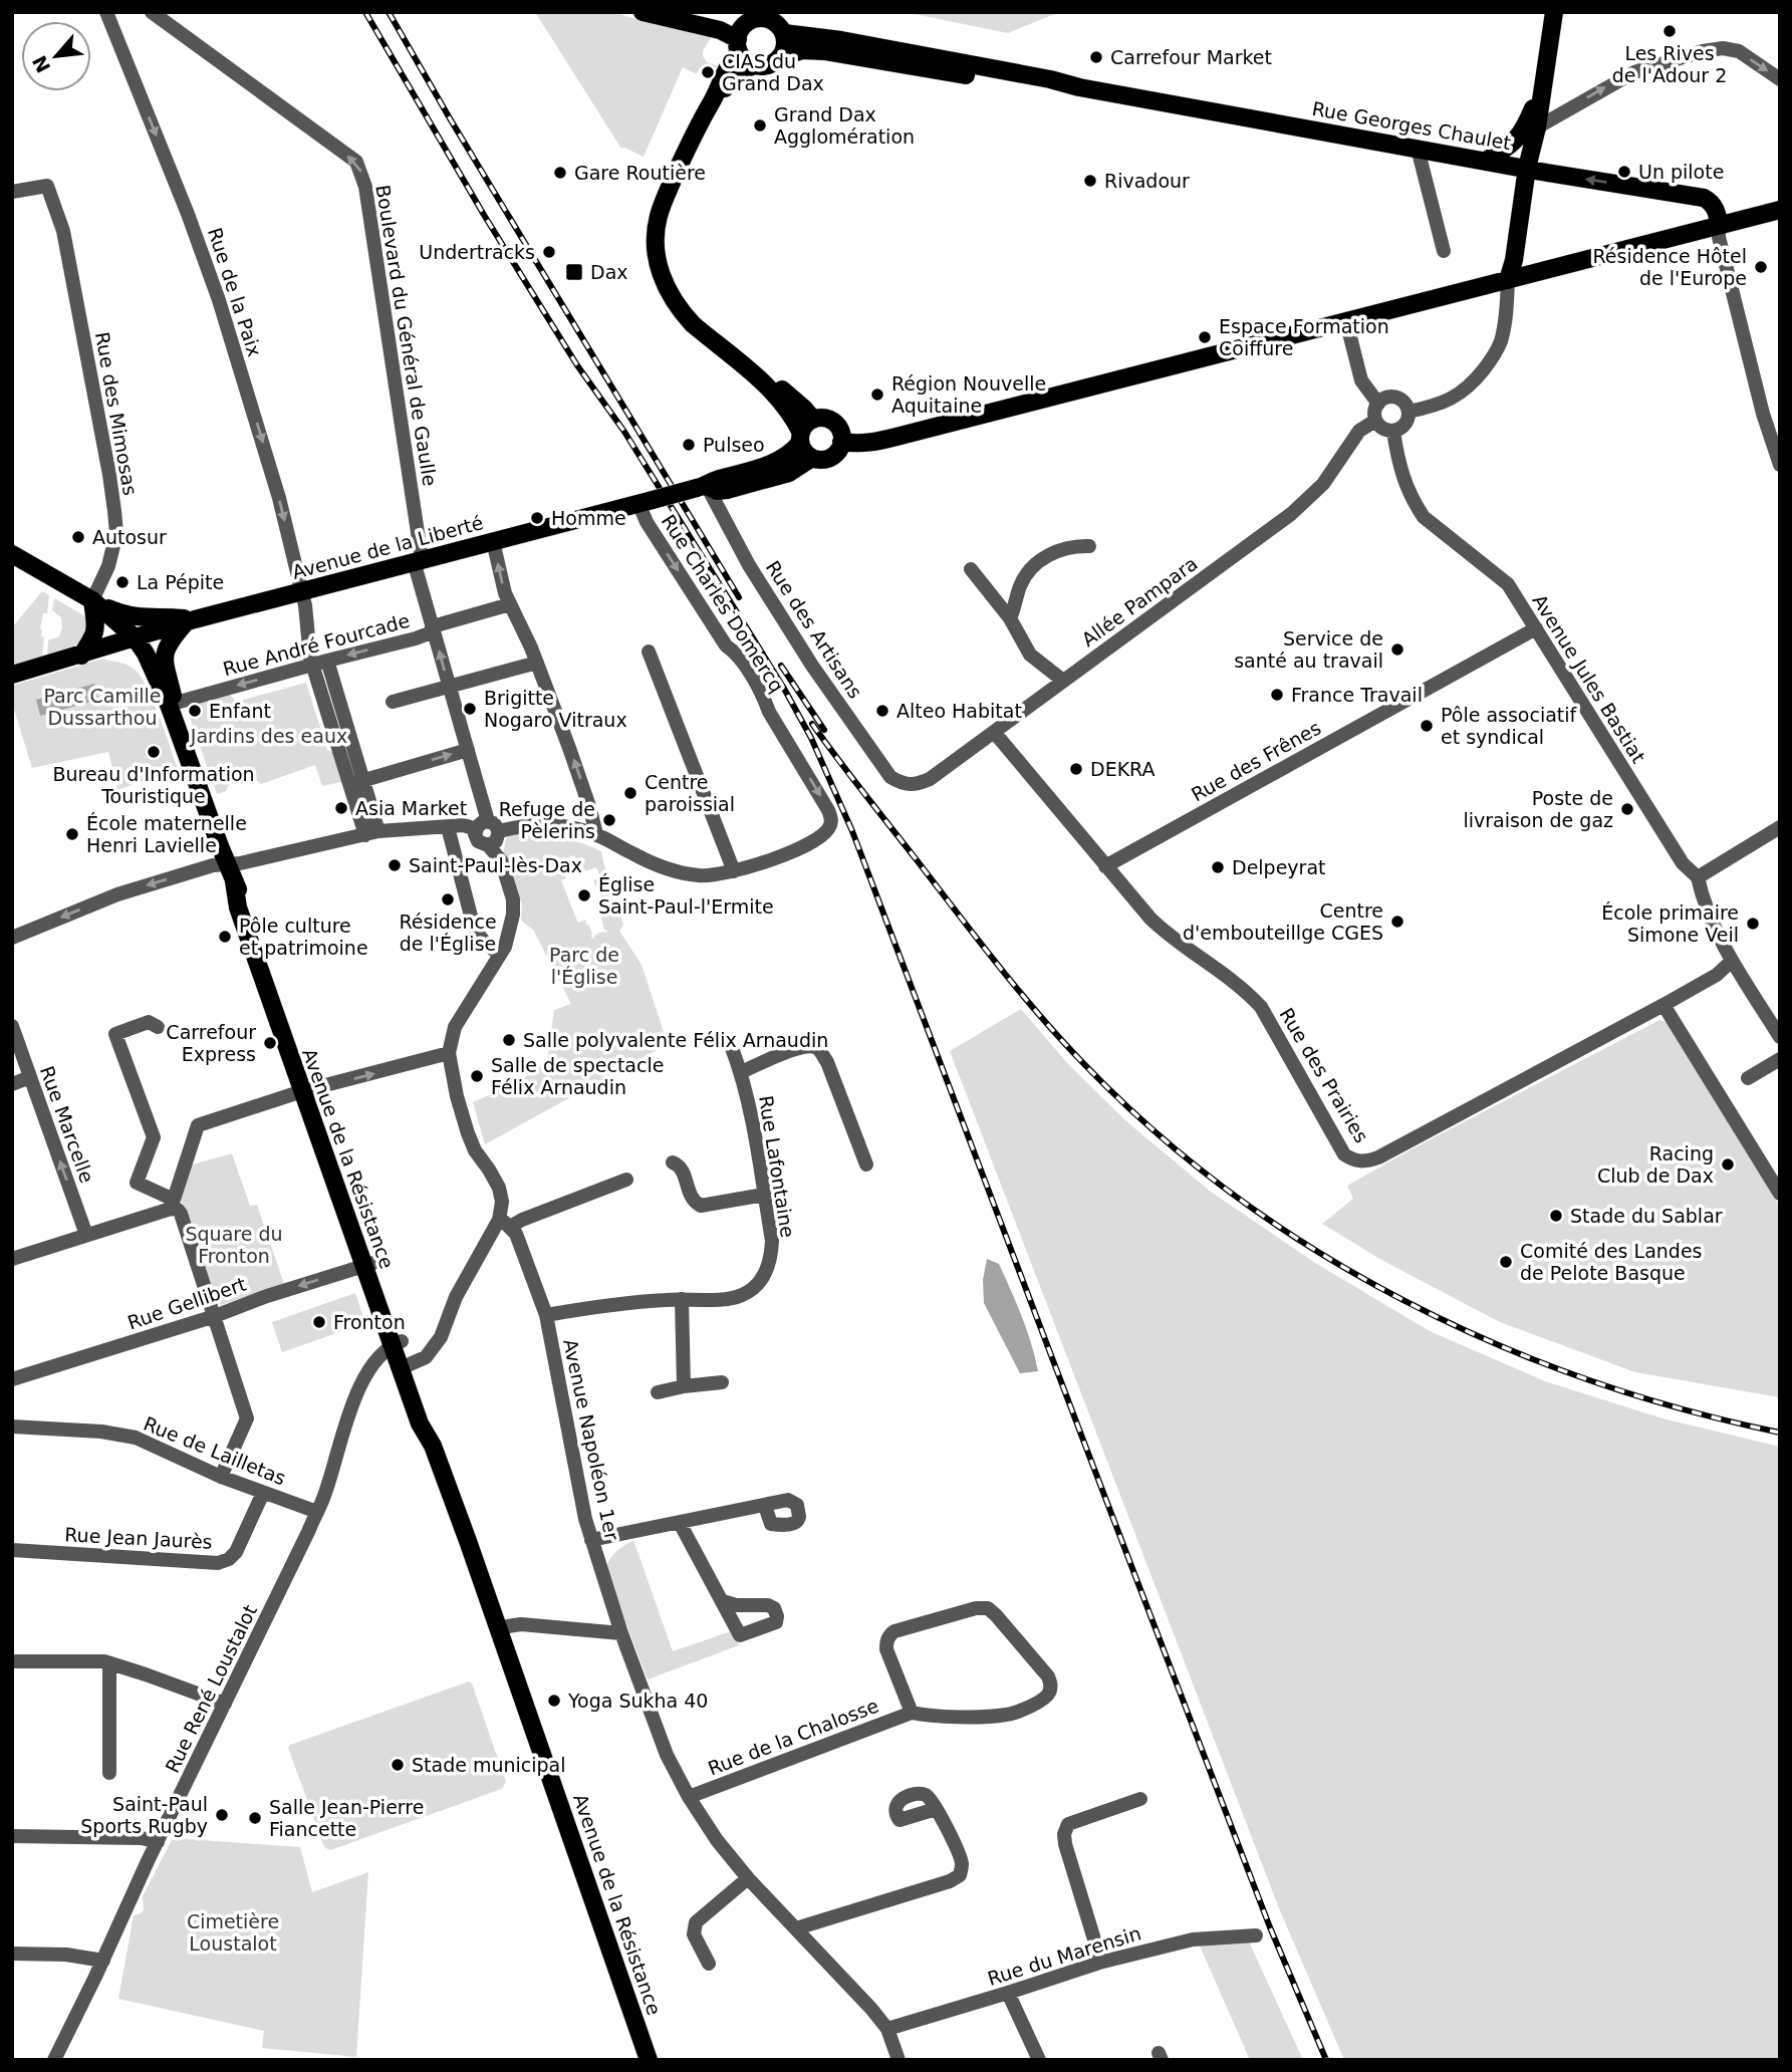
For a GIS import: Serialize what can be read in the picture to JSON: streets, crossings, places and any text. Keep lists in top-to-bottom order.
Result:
{
  "streets": {
    "main road": ["Rue Georges Chaulet", "Avenue de la Liberté", "Avenue de la Résistance"],
    "street": [
      "Rue de la Paix",
      "Boulevard du Général de Gaulle",
      "Rue des Mimosas",
      "Allée Pampara",
      "Rue Charles Domercq",
      "Rue des Artisans",
      "Rue André Fourcade",
      "Avenue Jules Bastiat",
      "Rue des Frênes",
      "Rue des Prairies",
      "Rue Marcelle",
      "Rue Lafontaine",
      "Rue Gellibert",
      "Avenue Napoléon 1er",
      "Rue de Lailletas",
      "Rue Jean Jaurès",
      "Rue René Loustalot",
      "Rue de la Chalosse",
      "Rue du Marensin"
    ]
  },
  "crossings": [
    ["Rue de la Paix", "Avenue de la Liberté"],
    ["Rue de la Paix", "Rue André Fourcade"],
    ["Boulevard du Général de Gaulle", "Avenue de la Liberté"],
    ["Boulevard du Général de Gaulle", "Rue André Fourcade"],
    ["Rue des Mimosas", "Avenue de la Résistance"],
    ["Avenue de la Liberté", "Rue Charles Domercq"],
    ["Avenue de la Liberté", "Rue des Artisans"],
    ["Avenue de la Liberté", "Avenue de la Résistance"],
    ["Allée Pampara", "Rue des Artisans"],
    ["Allée Pampara", "Avenue Jules Bastiat"],
    ["Allée Pampara", "Rue des Prairies"],
    ["Rue André Fourcade", "Avenue de la Résistance"],
    ["Avenue Jules Bastiat", "Rue des Frênes"],
    ["Rue des Frênes", "Rue des Prairies"],
    ["Avenue de la Résistance", "Rue Gellibert"],
    ["Avenue de la Résistance", "Rue René Loustalot"],
    ["Rue Lafontaine", "Avenue Napoléon 1er"],
    ["Avenue Napoléon 1er", "Rue de la Chalosse"],
    ["Avenue Napoléon 1er", "Rue du Marensin"],
    ["Rue de Lailletas", "Rue Jean Jaurès"],
    ["Rue de Lailletas", "Rue René Loustalot"]
  ],
  "one_way": [
    "Rue de la Paix",
    "Boulevard du Général de Gaulle",
    "Rue Marcelle",
    "Rue Gellibert"
  ],
  "parks": [
    "Parc Camille Dussarthou",
    "Jardins des eaux",
    "Parc de l'Église",
    "Square du Fronton",
    "Cimetière Loustalot"
  ],
  "places": {
    "other": [
      "Les Rives de l'Adour 2",
      "Carrefour Market",
      "CIAS du Grand Dax",
      "Grand Dax Agglomération",
      "Un pilote",
      "Gare Routière",
      "Rivadour",
      "Undertracks",
      "Résidence Hôtel de l'Europe",
      "Espace Formation Coiffure",
      "Région Nouvelle Aquitaine",
      "Pulseo",
      "Homme",
      "Autosur",
      "La Pépite",
      "Service de santé au travail",
      "France Travail",
      "Brigitte Nogaro Vitraux",
      "Enfant",
      "Alteo Habitat",
      "Pôle associatif et syndical",
      "Bureau d'Information Touristique",
      "DEKRA",
      "Centre paroissial",
      "Asia Market",
      "Poste de livraison de gaz",
      "Refuge de Pèlerins",
      "École maternelle Henri Lavielle",
      "Saint-Paul-lès-Dax",
      "Delpeyrat",
      "Église Saint-Paul-l'Ermite",
      "Résidence de l'Église",
      "Centre d'embouteillge CGES",
      "École primaire Simone Veil",
      "Pôle culture et patrimoine",
      "Salle polyvalente Félix Arnaudin",
      "Carrefour Express",
      "Salle de spectacle Félix Arnaudin",
      "Racing Club de Dax",
      "Stade du Sablar",
      "Comité des Landes de Pelote Basque",
      "Fronton",
      "Yoga Sukha 40",
      "Stade municipal",
      "Saint-Paul Sports Rugby",
      "Salle Jean-Pierre Fiancette"
    ],
    "transit": ["Dax"]
  },
  "north": "bottom left"
}
